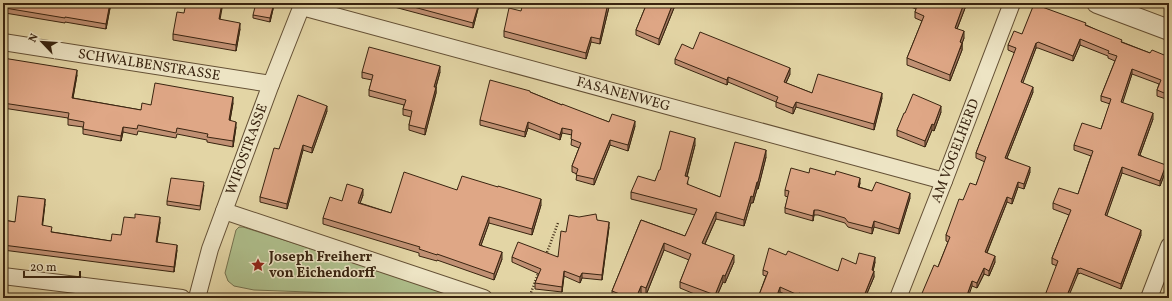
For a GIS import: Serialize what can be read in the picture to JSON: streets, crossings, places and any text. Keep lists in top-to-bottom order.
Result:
{
  "streets": {
    "street": [
      "SCHWALBENSTRASSE",
      "FASANENWEG",
      "WIFOSTRASSE",
      "AM VOGELHERD"
    ]
  },
  "crossings": [
    ["SCHWALBENSTRASSE", "WIFOSTRASSE"],
    ["FASANENWEG", "WIFOSTRASSE"],
    ["FASANENWEG", "AM VOGELHERD"]
  ],
  "places": {
    "place": ["Joseph Freiherr von Eichendorff"]
  },
  "scale_bar": "20 m",
  "north": "top left"
}
